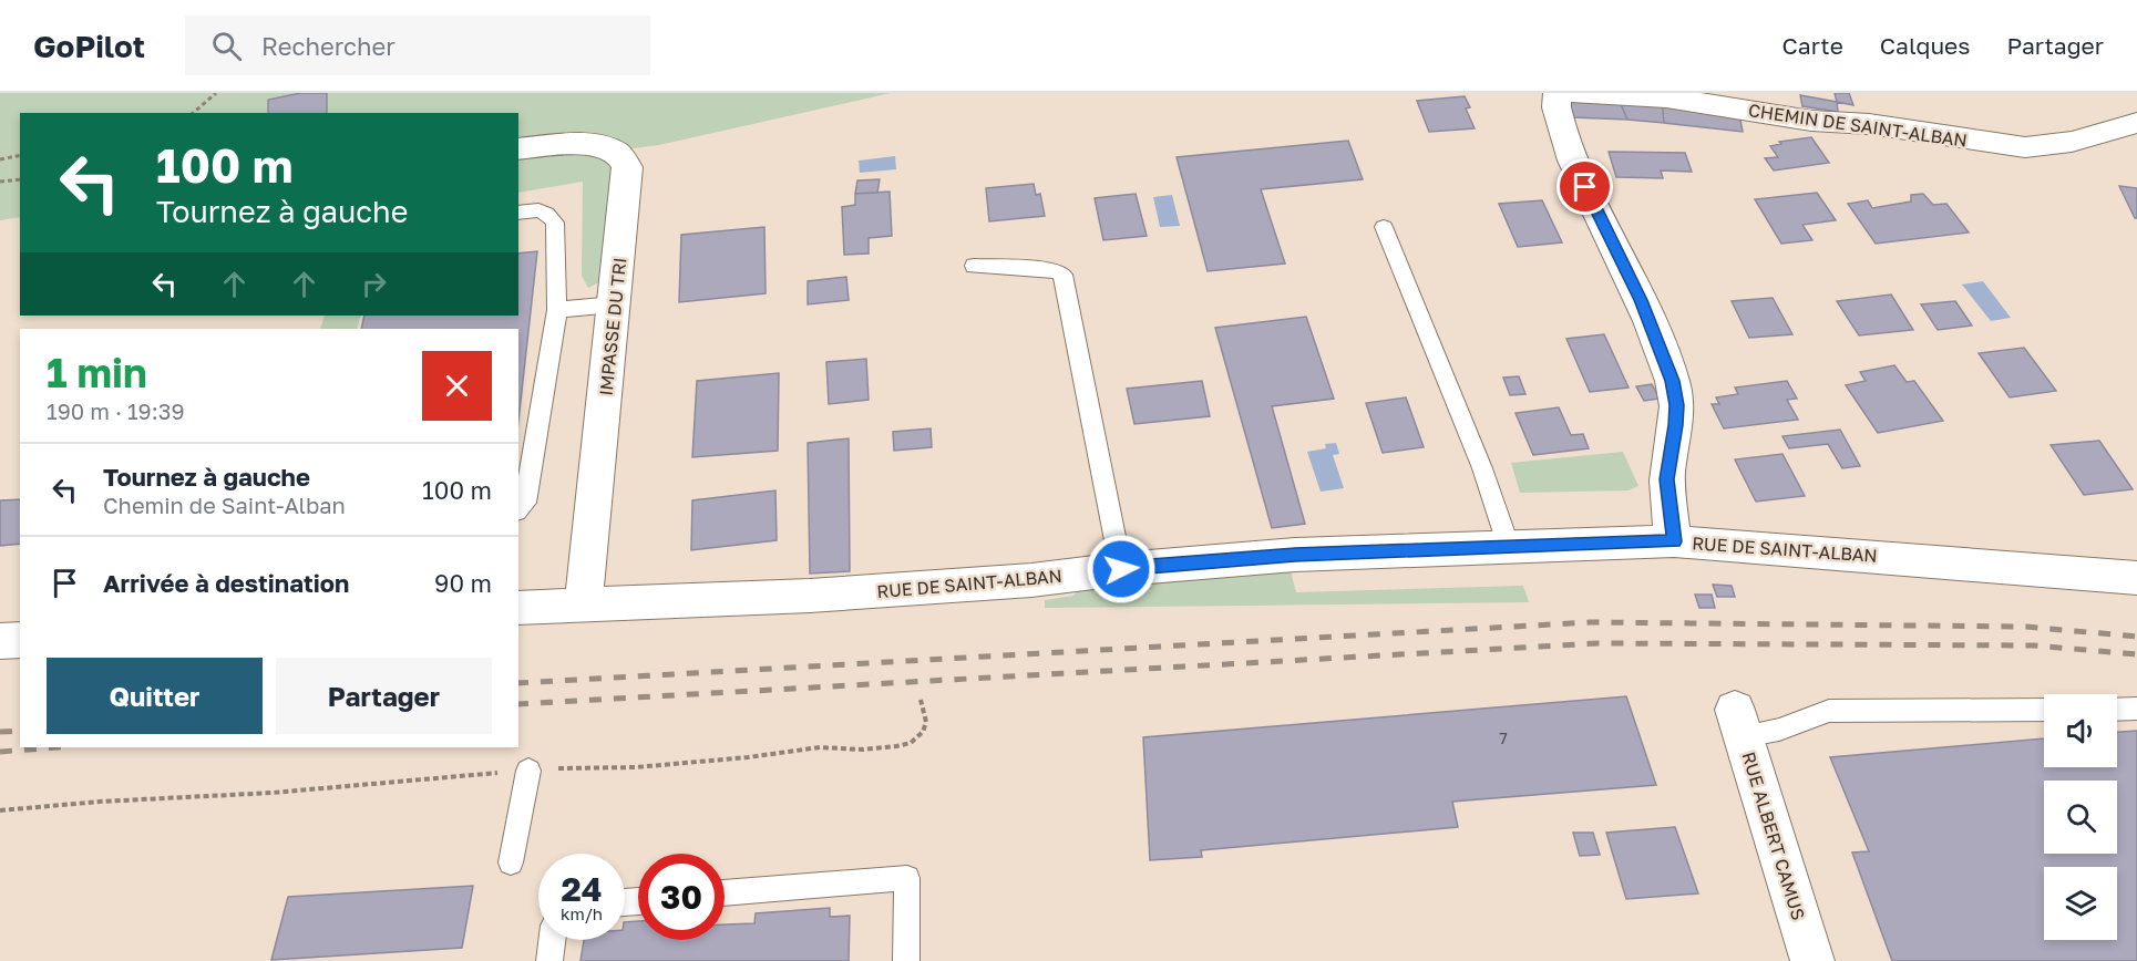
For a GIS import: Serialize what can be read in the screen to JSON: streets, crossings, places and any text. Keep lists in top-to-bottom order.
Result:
{
  "streets": {
    "street": [
      "CHEMIN DE SAINT-ALBAN",
      "IMPASSE DU TRI",
      "RUE DE SAINT-ALBAN",
      "RUE ALBERT CAMUS"
    ]
  },
  "crossings": [
    ["IMPASSE DU TRI", "RUE DE SAINT-ALBAN"]
  ],
  "house_numbers": ["7"],
  "page": {
    "header": "GoPilot",
    "search": "Rechercher",
    "nav": ["Carte", "Calques", "Partager"],
    "turn": ["100 m", "Tournez à gauche"],
    "heading": ["1 min", "190 m · 19:39"],
    "list": [
      {
        "name": "Tournez à gauche",
        "note": "Chemin de Saint-Alban",
        "value": "100 m"
      },
      {
        "name": "Arrivée à destination",
        "value": "90 m"
      }
    ],
    "buttons": ["Quitter", "Partager"],
    "speed": "24 km/h",
    "limit": "30"
  }
}
